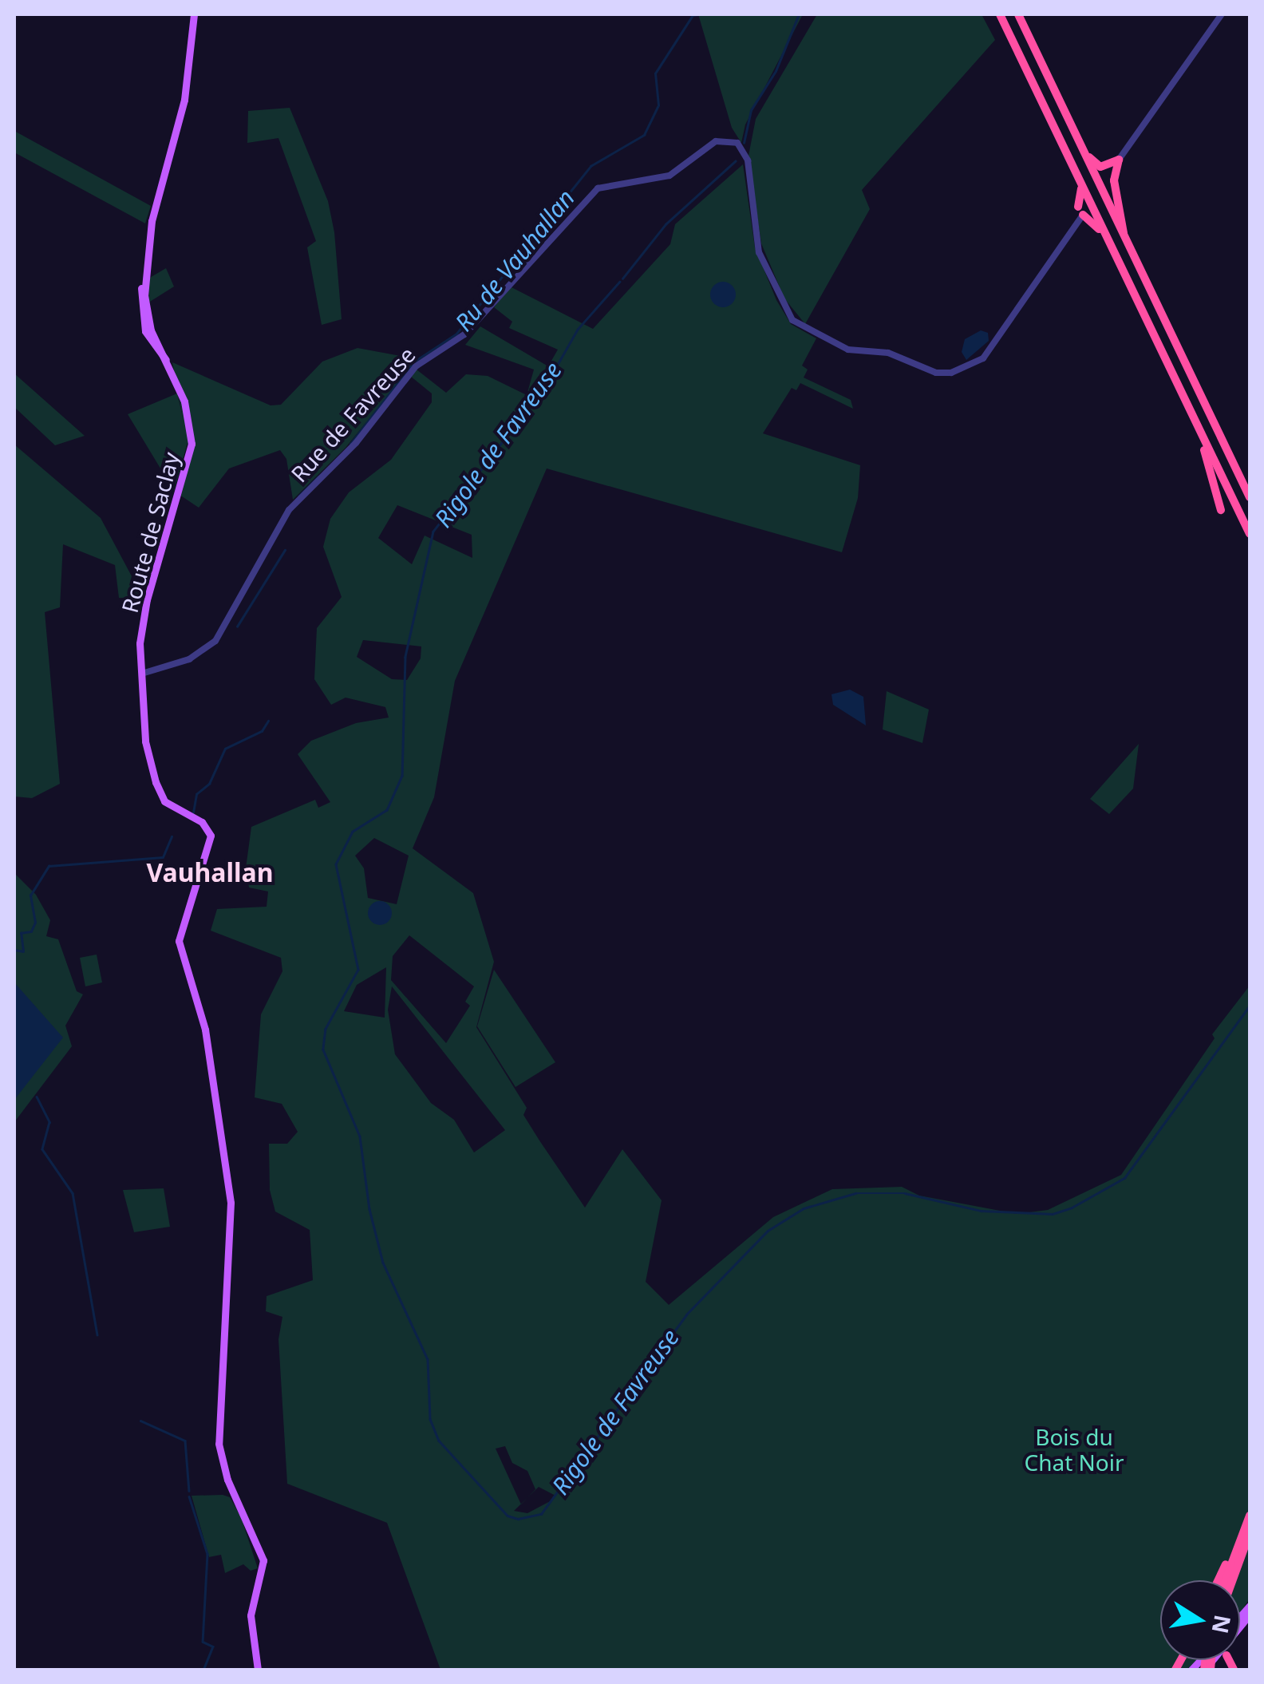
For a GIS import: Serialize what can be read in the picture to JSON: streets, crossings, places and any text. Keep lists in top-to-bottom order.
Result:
{
  "streets": {
    "main road": ["Route de Saclay"],
    "street": ["Rue de Favreuse"]
  },
  "crossings": [
    ["Rue de Favreuse", "Route de Saclay"]
  ],
  "districts": ["Vauhallan"],
  "water": ["Ru de Vauhallan", "Rigole de Favreuse"],
  "parks": ["Bois du Chat Noir"],
  "north": "right"
}
